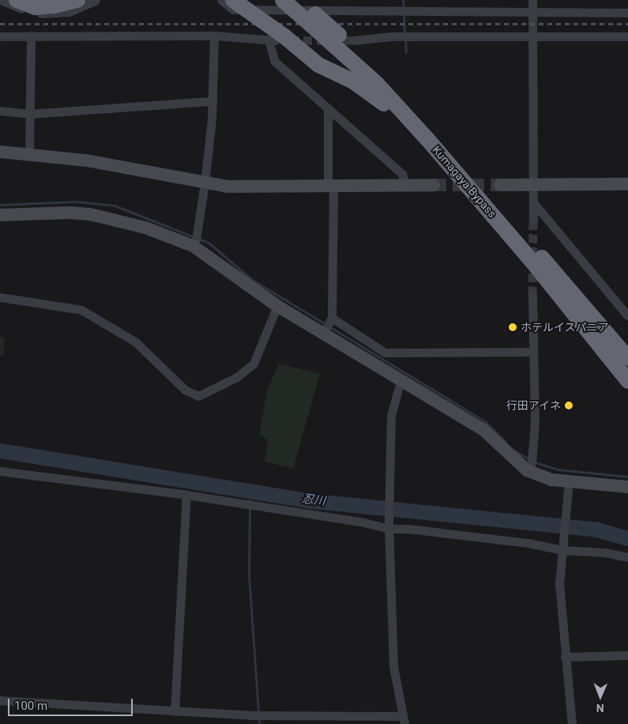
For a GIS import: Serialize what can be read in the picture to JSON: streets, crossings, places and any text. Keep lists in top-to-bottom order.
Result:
{
  "streets": {
    "highway": ["Kumagaya Bypass"]
  },
  "water": ["忍川"],
  "places": ["ホテルイスパニア", "行田アイネ"],
  "scale_bar": "100 m",
  "north": "bottom"
}
